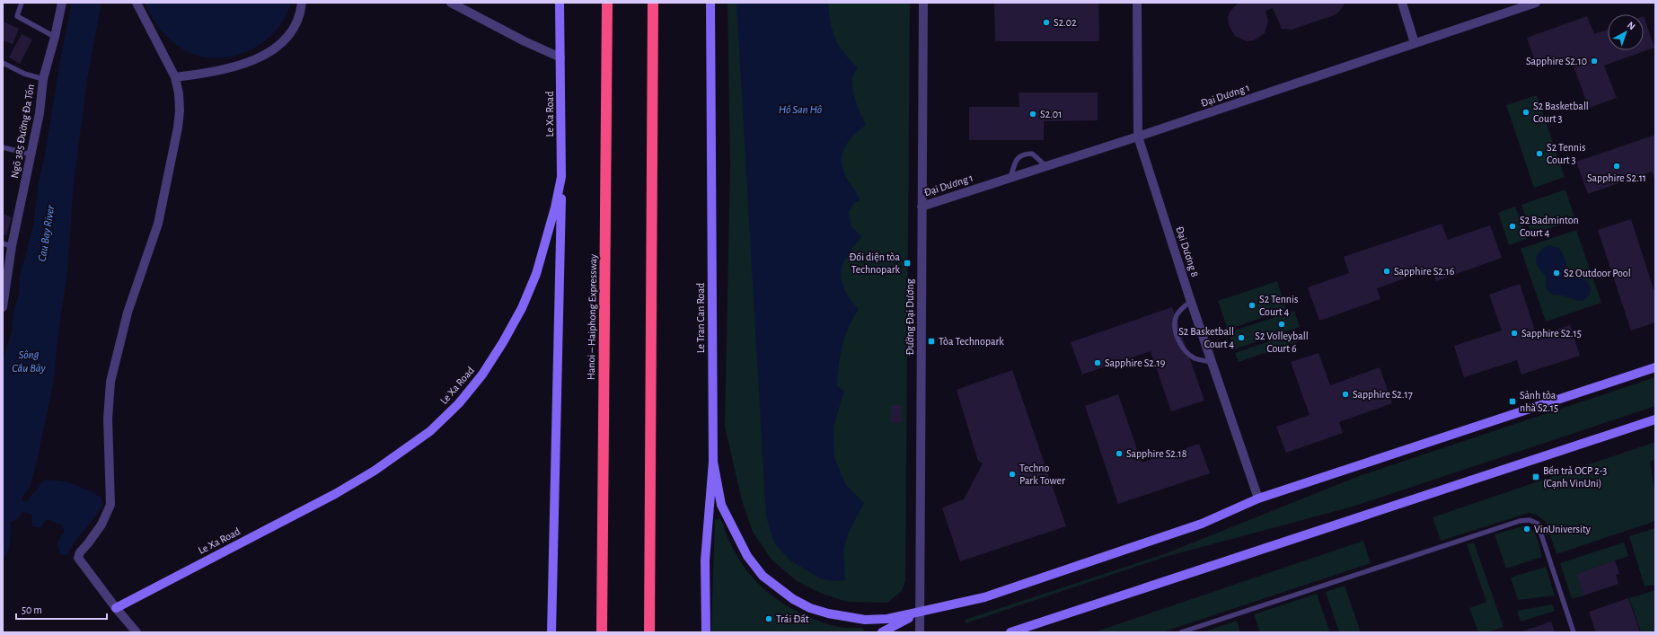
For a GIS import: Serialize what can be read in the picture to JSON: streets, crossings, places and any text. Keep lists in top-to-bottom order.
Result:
{
  "streets": {
    "highway": ["Hanoi – Haiphong Expressway"],
    "main road": ["Le Xa Road", "Le Tran Can Road"],
    "street": [
      "Đại Dương 1",
      "Ngõ 385 Đường Đa Tốn",
      "Đại Dương 8",
      "Đường Đại Dương"
    ]
  },
  "crossings": [
    ["Đại Dương 1", "Đại Dương 8"],
    ["Đại Dương 1", "Đường Đại Dương"]
  ],
  "water": ["Hồ San Hô", "Cau Bay River", "Sông Cầu Bây"],
  "places": {
    "other": [
      "S2.02",
      "Sapphire S2.10",
      "S2 Basketball Court 3",
      "S2.01",
      "S2 Tennis Court 3",
      "Sapphire S2.11",
      "S2 Badminton Court 4",
      "Sapphire S2.16",
      "S2 Outdoor Pool",
      "S2 Tennis Court 4",
      "S2 Volleyball Court 6",
      "Sapphire S2.15",
      "S2 Basketball Court 4",
      "Sapphire S2.19",
      "Sapphire S2.17",
      "Sapphire S2.18",
      "Techno Park Tower",
      "VinUniversity",
      "Trái Đất"
    ],
    "transit": [
      "Đối diện tòa Technopark",
      "Tòa Technopark",
      "Sảnh tòa nhà S2.15",
      "Bến trả OCP 2-3 (Cạnh VinUni)"
    ]
  },
  "scale_bar": "50 m",
  "north": "top right"
}
